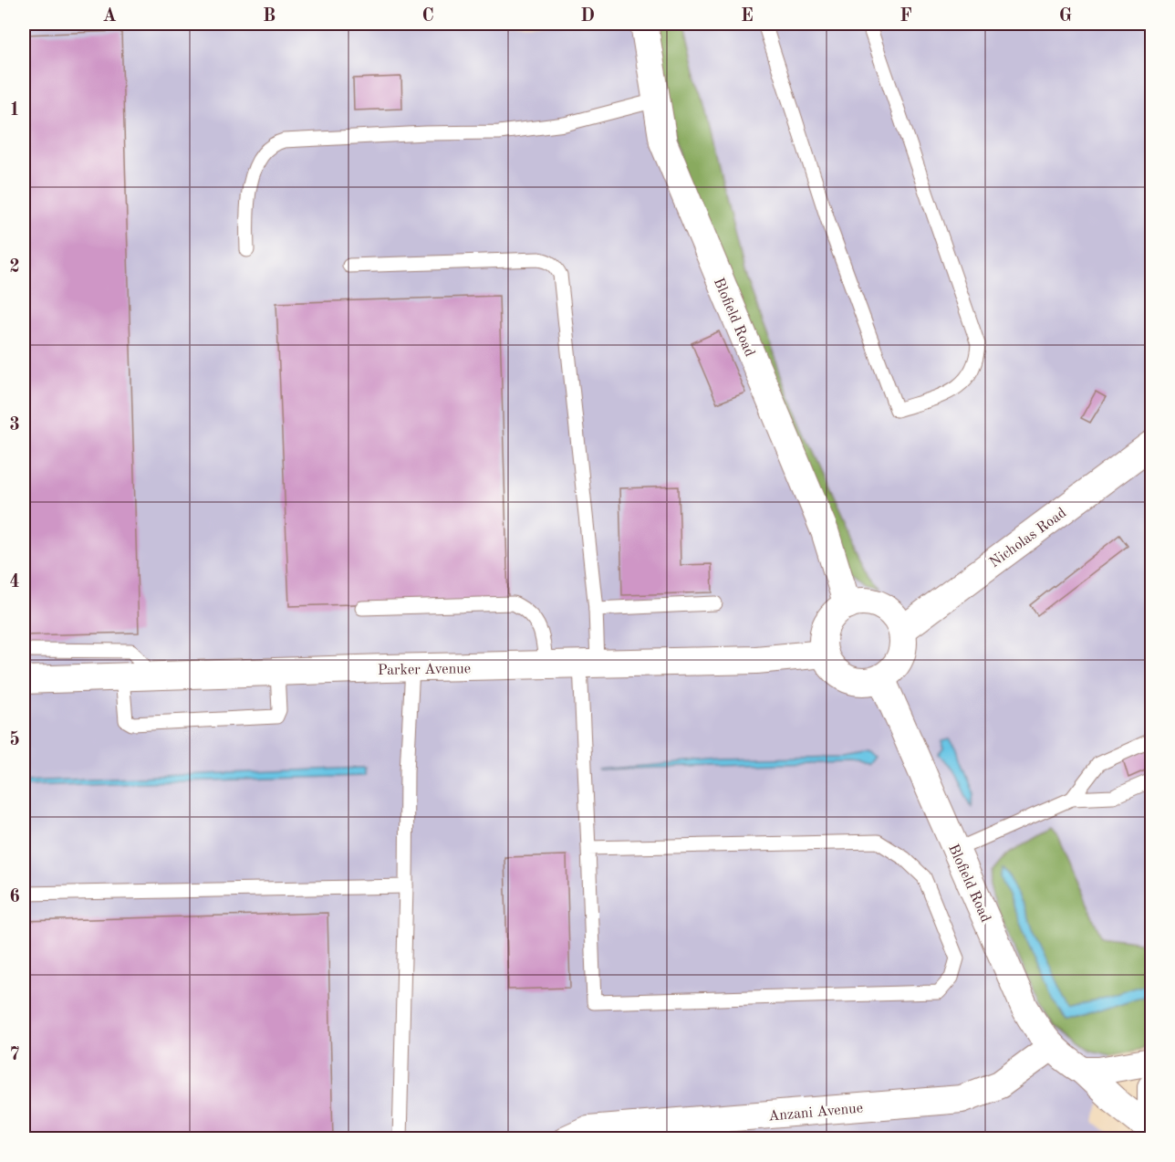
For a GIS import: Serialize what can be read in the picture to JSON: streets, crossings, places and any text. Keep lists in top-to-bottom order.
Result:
{
  "streets": {
    "street": [
      "Blofield Road",
      "Nicholas Road",
      "Parker Avenue",
      "Anzani Avenue"
    ]
  },
  "crossings": [
    ["Blofield Road", "Nicholas Road"],
    ["Blofield Road", "Parker Avenue"],
    ["Blofield Road", "Anzani Avenue"],
    ["Nicholas Road", "Parker Avenue"]
  ],
  "grid": {
    "columns": [
      "A",
      "B",
      "C",
      "D",
      "E",
      "F",
      "G"
    ],
    "rows": [
      "1",
      "2",
      "3",
      "4",
      "5",
      "6",
      "7"
    ]
  }
}
